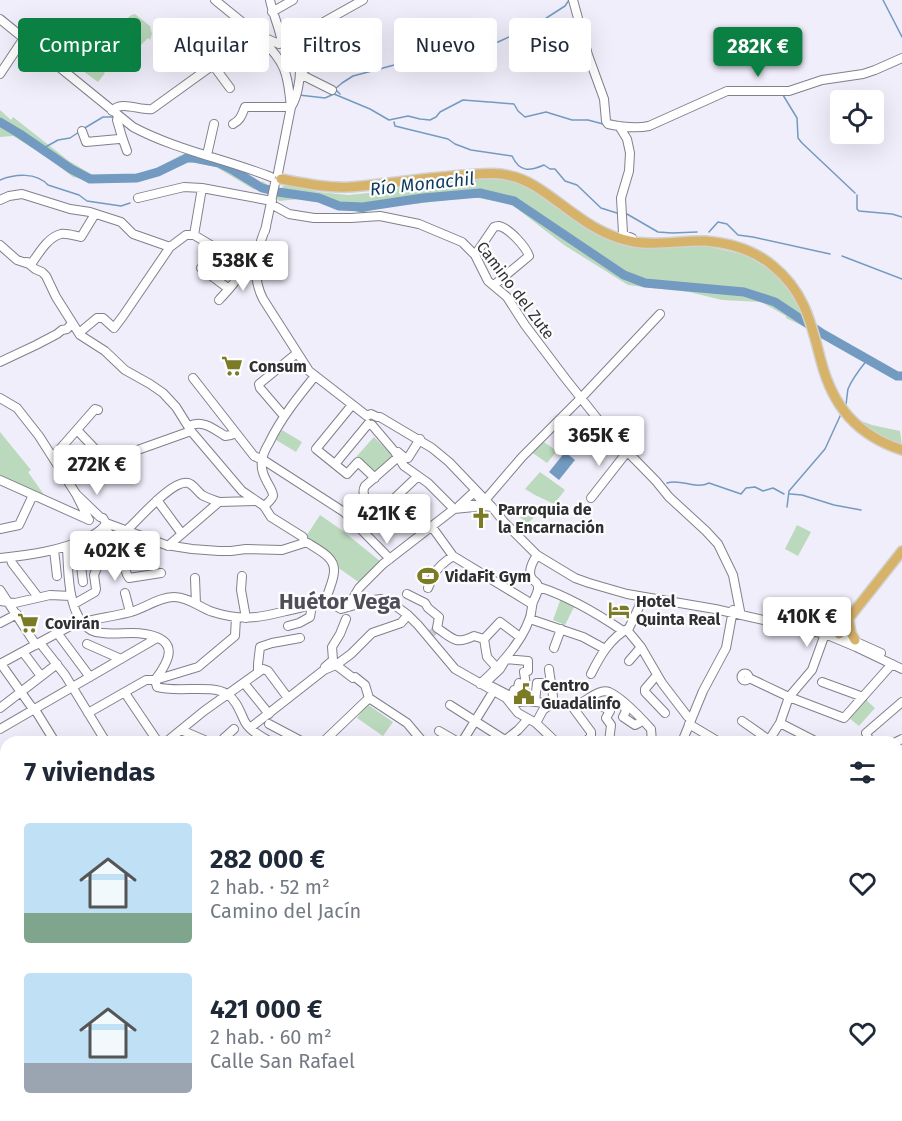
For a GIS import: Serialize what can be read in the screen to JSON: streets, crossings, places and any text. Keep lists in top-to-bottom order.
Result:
{
  "streets": {
    "street": ["Camino del Zute"]
  },
  "districts": ["Huétor Vega"],
  "water": ["Río Monachil"],
  "places": {
    "supermarket": ["Consum", "Covirán"],
    "church": ["Parroquia de la Encarnación"],
    "sports": ["VidaFit Gym"],
    "hotel": ["Hotel Quinta Real"],
    "public building": ["Centro Guadalinfo"]
  },
  "page": {
    "chip": [
      "Comprar",
      "Alquilar",
      "Filtros",
      "Nuevo",
      "Piso"
    ],
    "price": [
      "282K €",
      "538K €",
      "365K €",
      "272K €",
      "421K €",
      "402K €",
      "410K €"
    ],
    "heading": "7 viviendas",
    "list": [
      {
        "name": "282 000 €",
        "note": "2 hab. · 52 m² · Camino del Jacín"
      },
      {
        "name": "421 000 €",
        "note": "2 hab. · 60 m² · Calle San Rafael"
      }
    ]
  }
}
